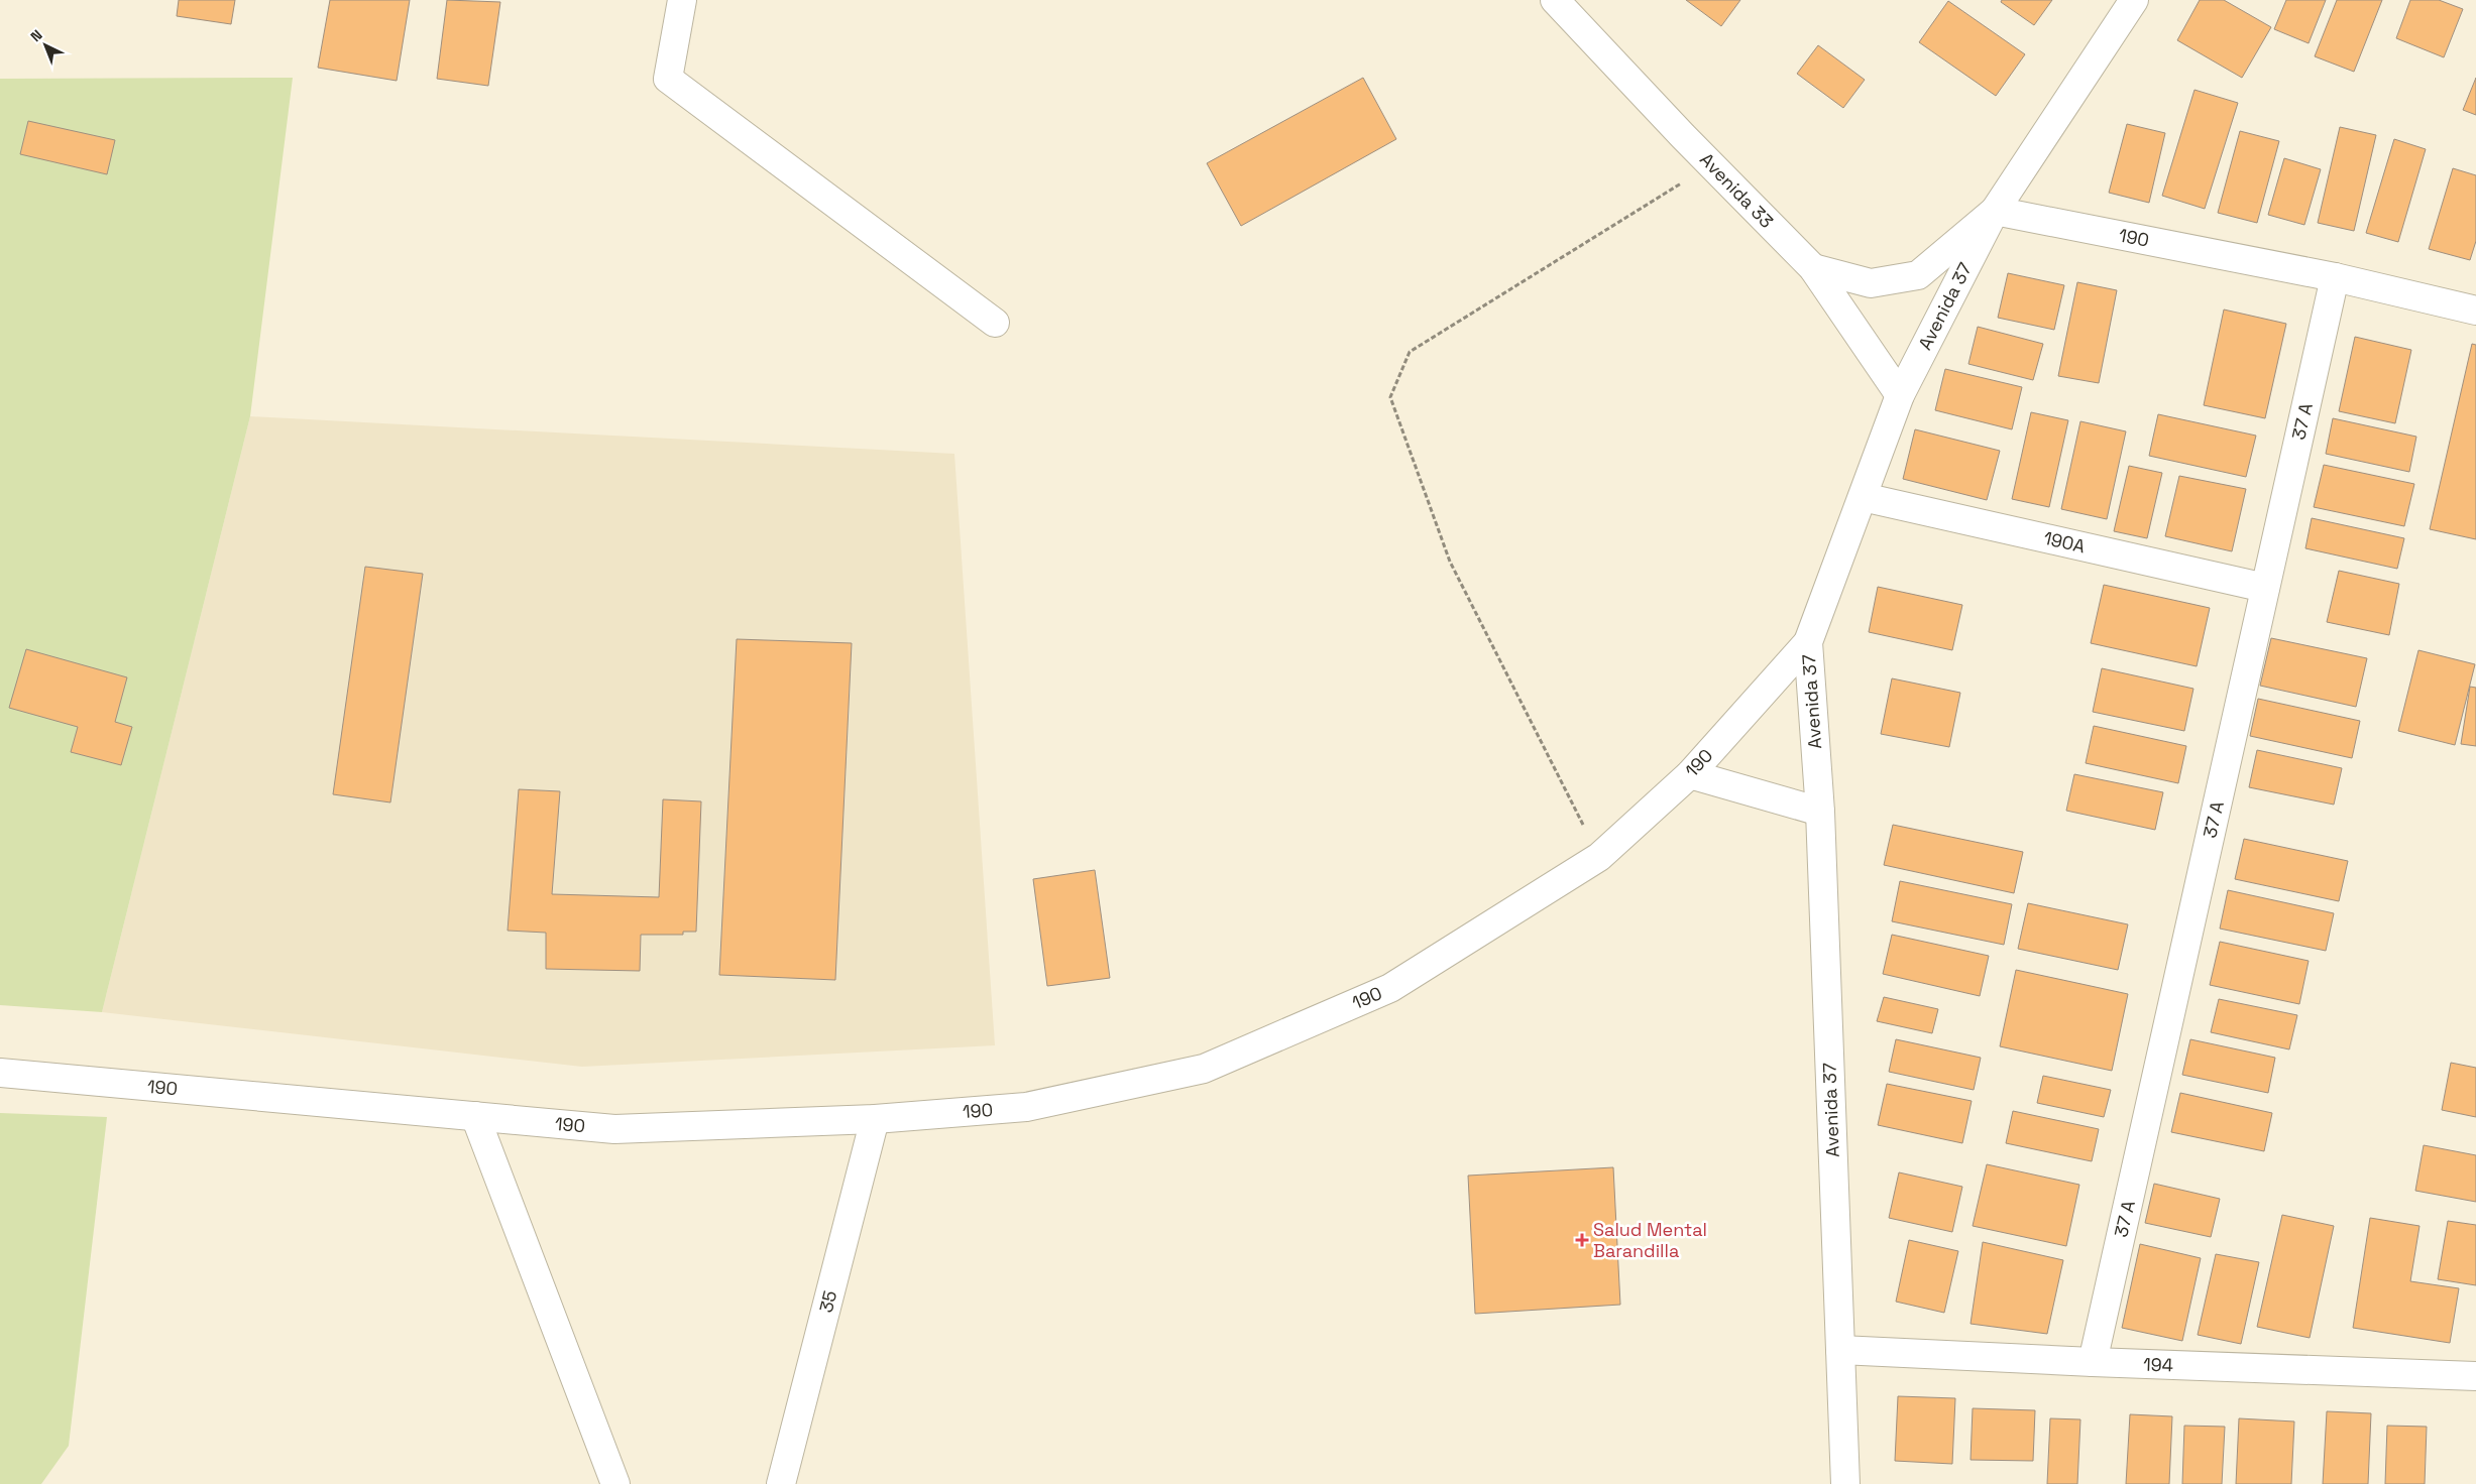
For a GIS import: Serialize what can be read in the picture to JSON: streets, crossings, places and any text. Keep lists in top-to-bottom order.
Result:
{
  "streets": {
    "street": [
      "Avenida 33",
      "190",
      "Avenida 37",
      "37 A",
      "190A",
      "35",
      "194"
    ]
  },
  "crossings": [
    ["Avenida 33", "Avenida 37"],
    ["190", "Avenida 37"],
    ["190", "37 A"],
    ["190", "35"],
    ["Avenida 37", "190A"],
    ["Avenida 37", "194"],
    ["37 A", "190A"],
    ["37 A", "194"]
  ],
  "places": {
    "health": ["Salud Mental Barandilla"]
  },
  "north": "top left"
}
